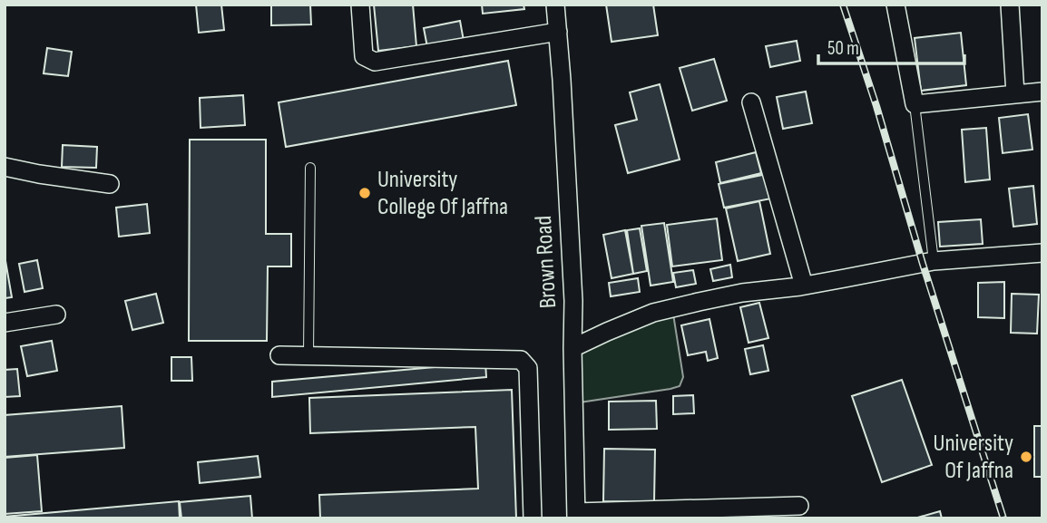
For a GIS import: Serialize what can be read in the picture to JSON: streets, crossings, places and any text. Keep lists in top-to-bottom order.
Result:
{
  "streets": {
    "street": ["Brown Road"]
  },
  "places": ["University College Of Jaffna", "University Of Jaffna"],
  "scale_bar": "50 m"
}
